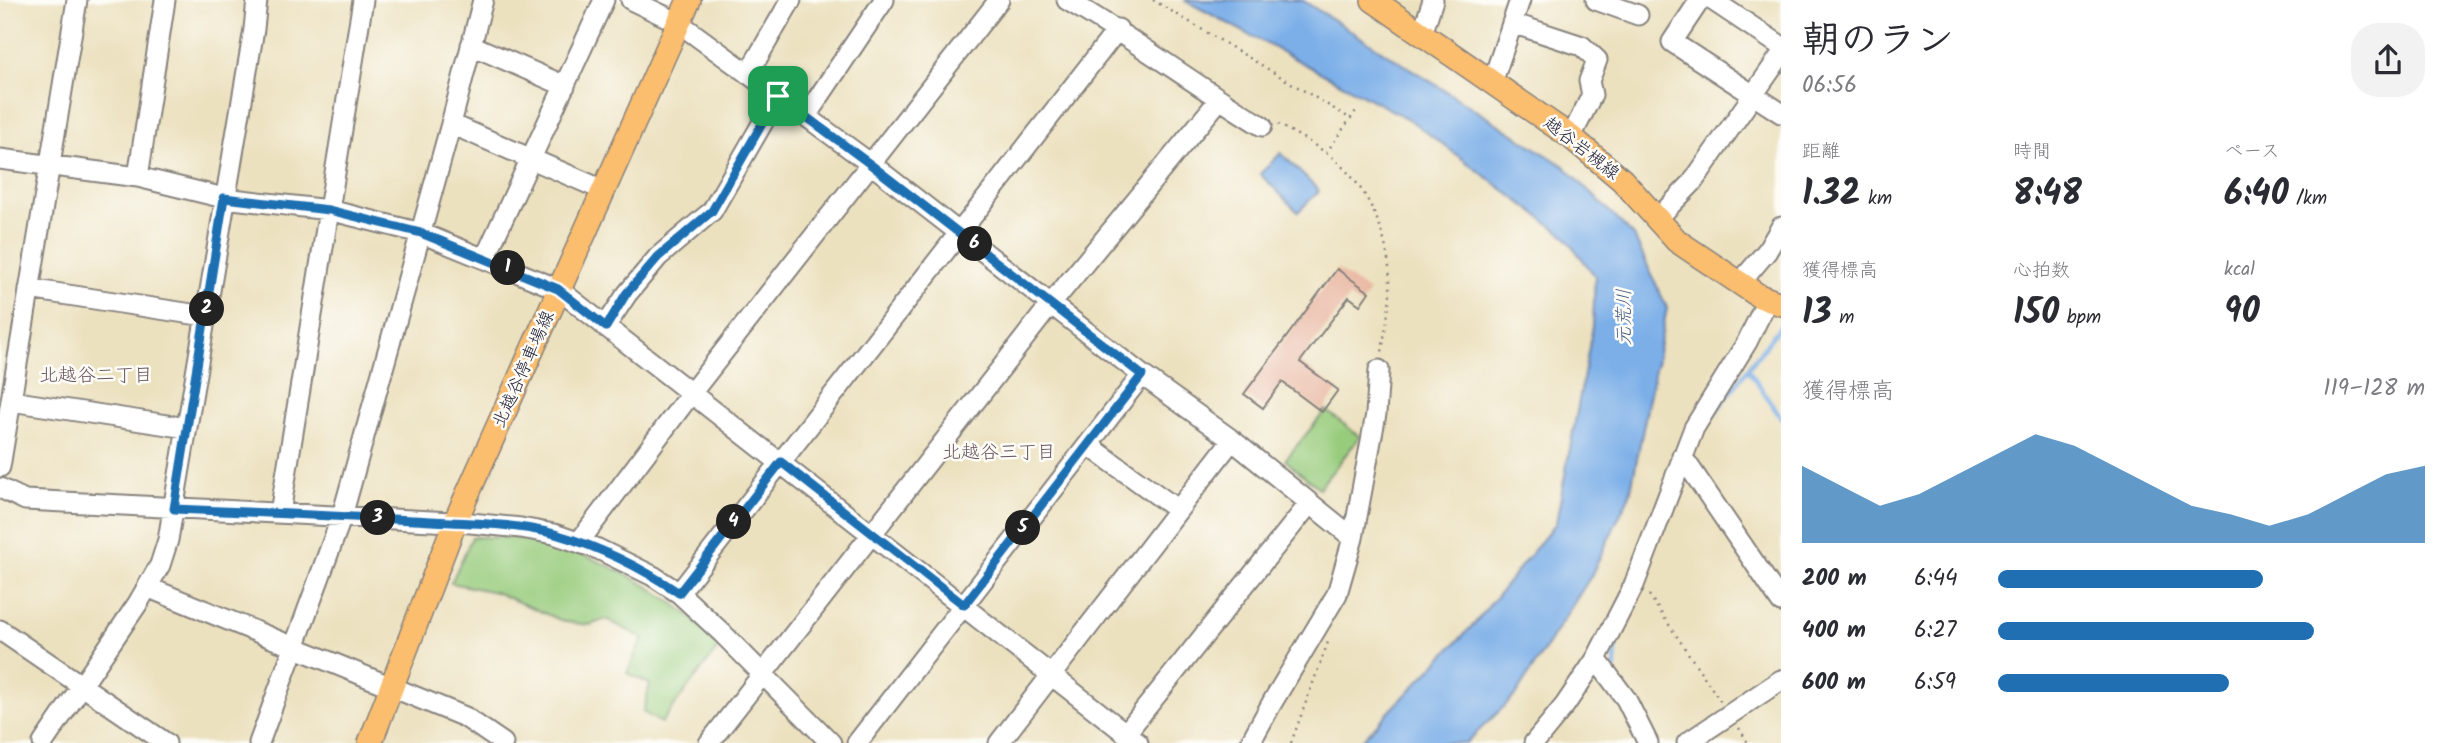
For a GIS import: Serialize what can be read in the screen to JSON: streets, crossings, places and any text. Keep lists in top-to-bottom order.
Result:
{
  "streets": {
    "main road": ["越谷岩槻線", "北越谷停車場線"]
  },
  "districts": ["北越谷二丁目", "北越谷三丁目"],
  "water": ["元荒川"],
  "page": {
    "heading": ["朝のラン", "06:56"],
    "stats": [
      ["距離", "1.32 km"],
      ["時間", "8:48"],
      ["ペース", "6:40 /km"],
      ["獲得標高", "13 m"],
      ["心拍数", "150 bpm"],
      ["kcal", "90"]
    ],
    "pins": [
      "6",
      "1",
      "2",
      "3",
      "4",
      "5"
    ],
    "chart": ["獲得標高", "119–128 m"],
    "list": [
      {
        "name": "200 m",
        "note": "6:44"
      },
      {
        "name": "400 m",
        "note": "6:27"
      },
      {
        "name": "600 m",
        "note": "6:59"
      }
    ]
  }
}
